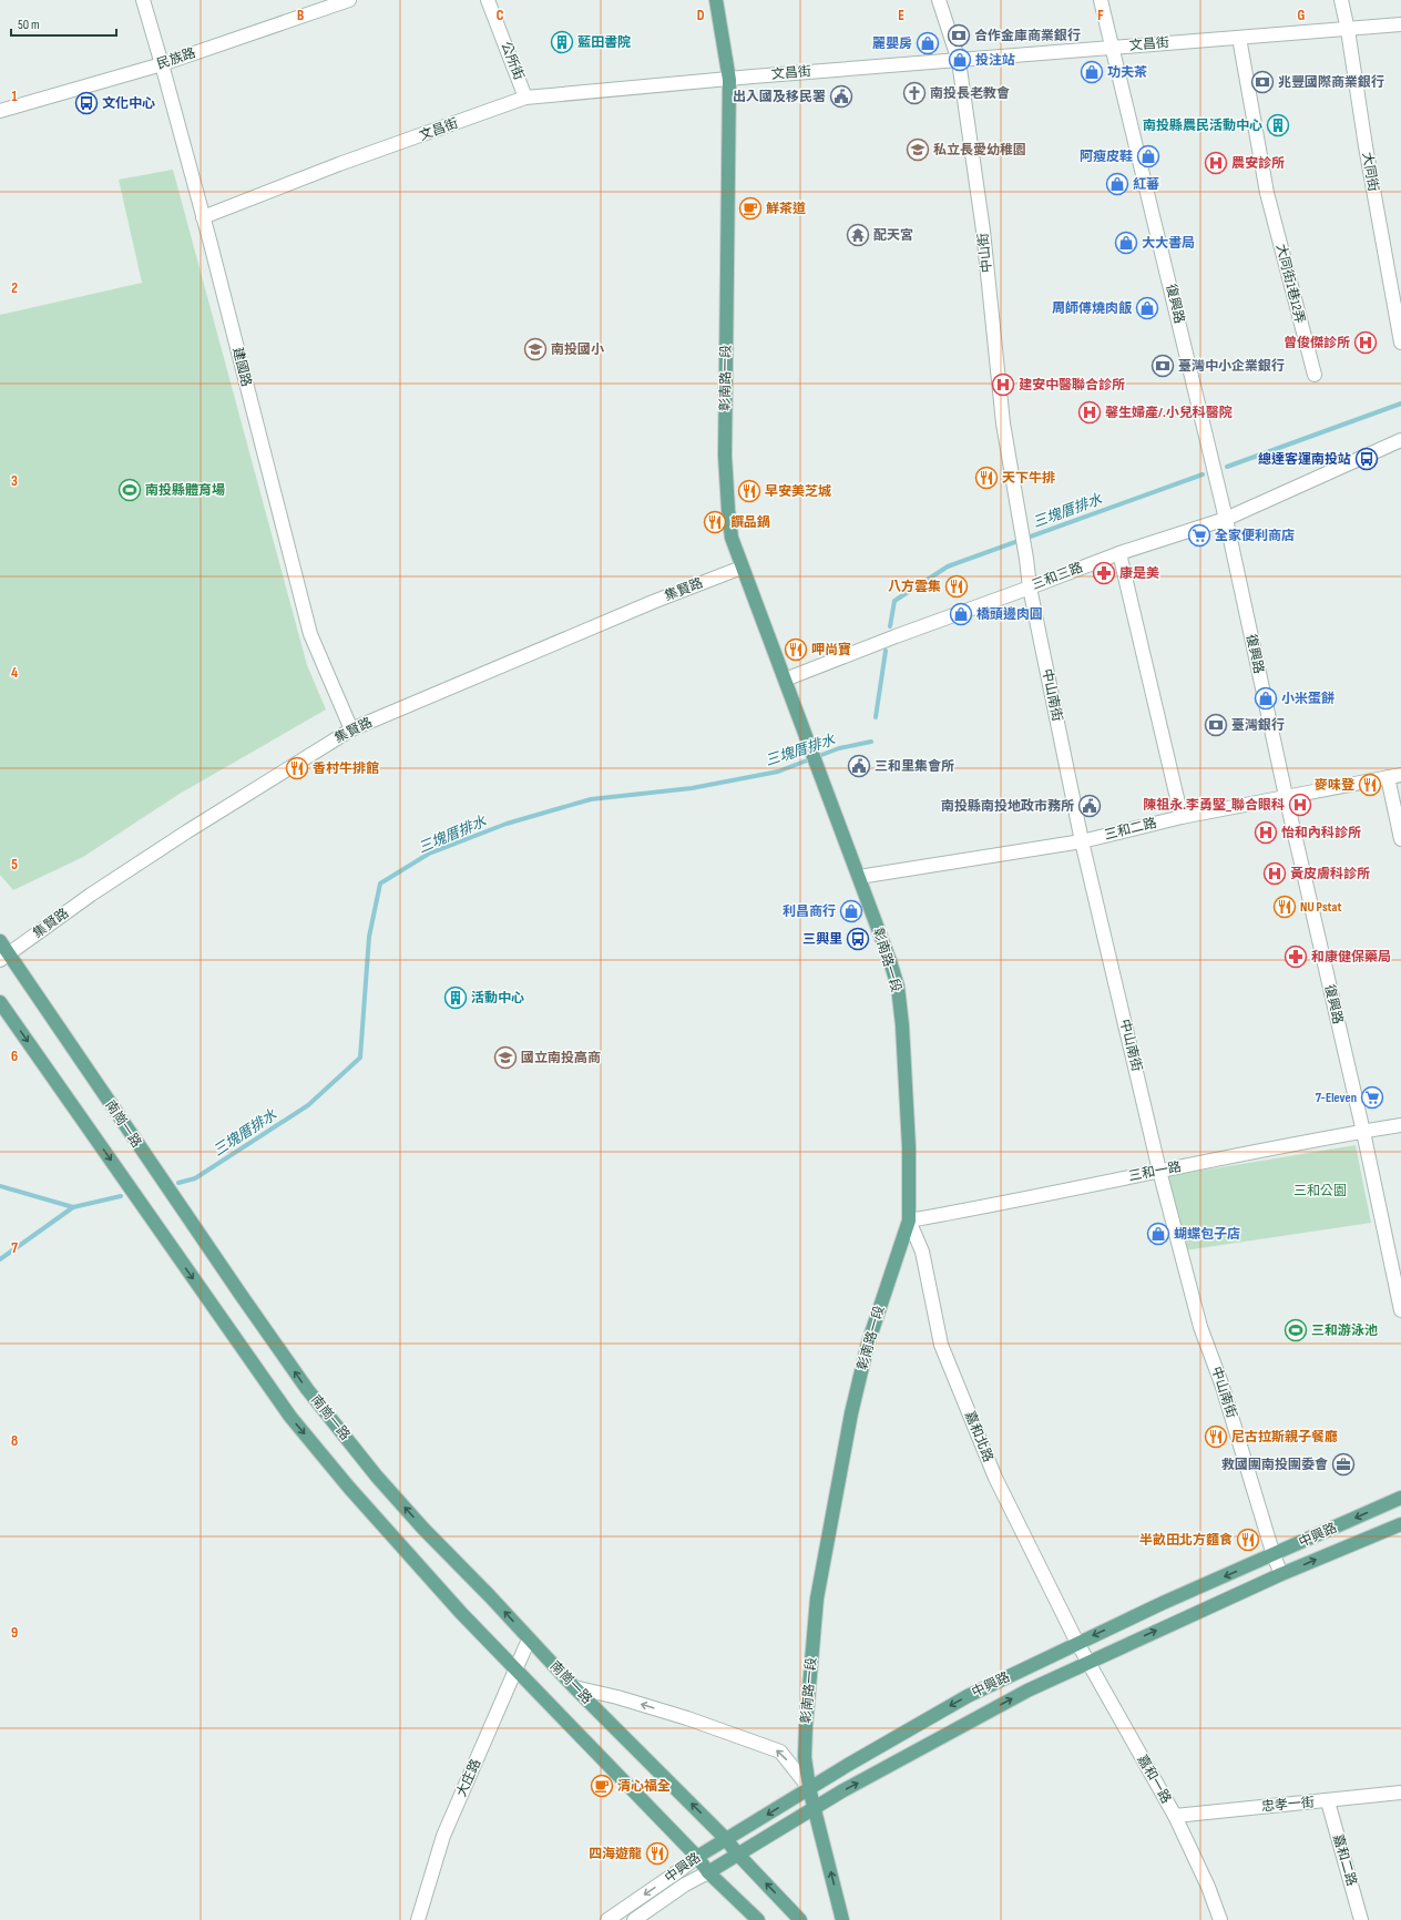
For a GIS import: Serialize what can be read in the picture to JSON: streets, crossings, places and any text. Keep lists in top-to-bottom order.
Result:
{
  "streets": {
    "main road": ["彰南路一段", "南崗一路", "中興路"],
    "street": [
      "文昌街",
      "民族路",
      "公所街",
      "大同街",
      "中山街",
      "大同街1巷12弄",
      "復興路",
      "建國路",
      "三和三路",
      "集賢路",
      "中山南街",
      "三和二路",
      "三和一路",
      "嘉和北路",
      "大庄路",
      "嘉和一路",
      "忠孝一街",
      "嘉和二路"
    ]
  },
  "crossings": [
    ["文昌街", "公所街"],
    ["文昌街", "大同街"],
    ["文昌街", "中山街"],
    ["文昌街", "大同街1巷12弄"],
    ["文昌街", "復興路"],
    ["文昌街", "建國路"],
    ["文昌街", "彰南路一段"],
    ["民族路", "建國路"],
    ["中山街", "中山南街"],
    ["復興路", "三和三路"],
    ["復興路", "三和二路"],
    ["復興路", "三和一路"],
    ["建國路", "集賢路"],
    ["彰南路一段", "三和三路"],
    ["彰南路一段", "集賢路"],
    ["彰南路一段", "三和二路"],
    ["彰南路一段", "三和一路"],
    ["彰南路一段", "嘉和北路"],
    ["彰南路一段", "中興路"],
    ["三和三路", "中山南街"],
    ["集賢路", "南崗一路"],
    ["中山南街", "三和二路"],
    ["中山南街", "三和一路"],
    ["中山南街", "中興路"],
    ["南崗一路", "中興路"],
    ["南崗一路", "大庄路"],
    ["三和一路", "嘉和北路"],
    ["嘉和北路", "中興路"],
    ["嘉和北路", "嘉和一路"],
    ["中興路", "嘉和一路"],
    ["嘉和一路", "忠孝一街"],
    ["忠孝一街", "嘉和二路"]
  ],
  "water": ["三塊厝排水"],
  "parks": ["三和公園"],
  "places": {
    "bank": [
      "合作金庫商業銀行",
      "兆豐國際商業銀行",
      "臺灣中小企業銀行",
      "臺灣銀行"
    ],
    "building": ["藍田書院", "南投縣農民活動中心", "活動中心"],
    "shop": [
      "麗嬰房",
      "投注站",
      "功夫茶",
      "阿瘦皮鞋",
      "紅蕃",
      "大大書局",
      "周師傅燒肉飯",
      "橋頭邊肉圓",
      "小米蛋餅",
      "利昌商行",
      "蝴蝶包子店"
    ],
    "church": ["南投長老教會"],
    "public building": ["出入國及移民署", "三和里集會所", "南投縣南投地政市務所"],
    "bus stop": ["文化中心", "總達客運南投站", "三興里"],
    "school or university": ["私立長愛幼稚園", "南投國小", "國立南投高商"],
    "hospital": [
      "農安診所",
      "曾俊傑診所",
      "建安中醫聯合診所",
      "馨生婦產/.小兒科醫院",
      "陳祖永.李勇堅_聯合眼科",
      "怡和內科診所",
      "黃皮膚科診所"
    ],
    "cafe": ["鮮茶道", "清心福全"],
    "temple": ["配天宮"],
    "restaurant": [
      "天下牛排",
      "早安美芝城",
      "饌品鍋",
      "八方雲集",
      "呷尚寶",
      "香村牛排館",
      "麥味登",
      "NU Pstat",
      "尼古拉斯親子餐廳",
      "半畝田北方麵食",
      "四海遊龍"
    ],
    "sports": ["南投縣體育場", "三和游泳池"],
    "supermarket": ["全家便利商店", "7-Eleven"],
    "pharmacy": ["康是美", "和康健保藥局"],
    "office": ["救國團南投團委會"]
  },
  "scale_bar": "50 m",
  "grid": {
    "columns": [
      "B",
      "C",
      "D",
      "E",
      "F",
      "G"
    ],
    "rows": [
      "1",
      "2",
      "3",
      "4",
      "5",
      "6",
      "7",
      "8",
      "9"
    ]
  }
}
